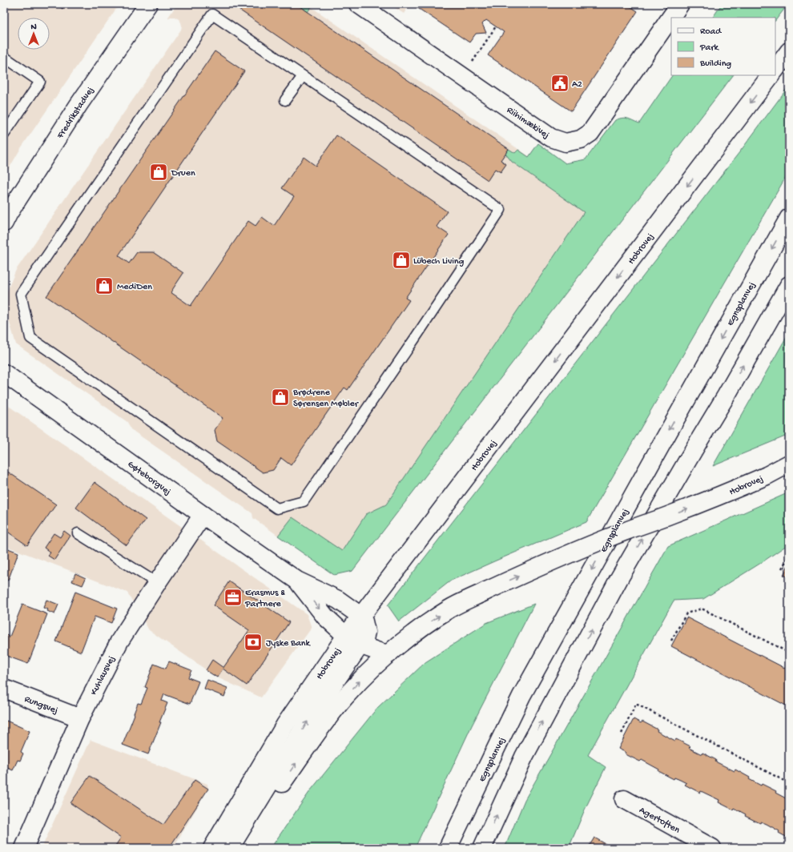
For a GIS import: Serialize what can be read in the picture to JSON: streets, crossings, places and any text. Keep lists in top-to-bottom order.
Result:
{
  "streets": {
    "main road": [
      "Fredrikstadvej",
      "Riihimækivej",
      "Hobrovej",
      "Egnsplanvej",
      "Gøteborgvej",
      "Kuhlausvej",
      "Rungsvej",
      "Agertoften"
    ]
  },
  "crossings": [
    ["Hobrovej", "Gøteborgvej"],
    ["Gøteborgvej", "Kuhlausvej"],
    ["Kuhlausvej", "Rungsvej"]
  ],
  "places": {
    "public building": ["A2"],
    "shop": [
      "Druen",
      "Lübech Living",
      "MediDen",
      "Brødrene Sørensen Møbler"
    ],
    "office": ["Erasmus & Partnere"],
    "bank": ["Jyske Bank"]
  },
  "legend": ["Road", "Park", "Building"],
  "north": "top"
}
